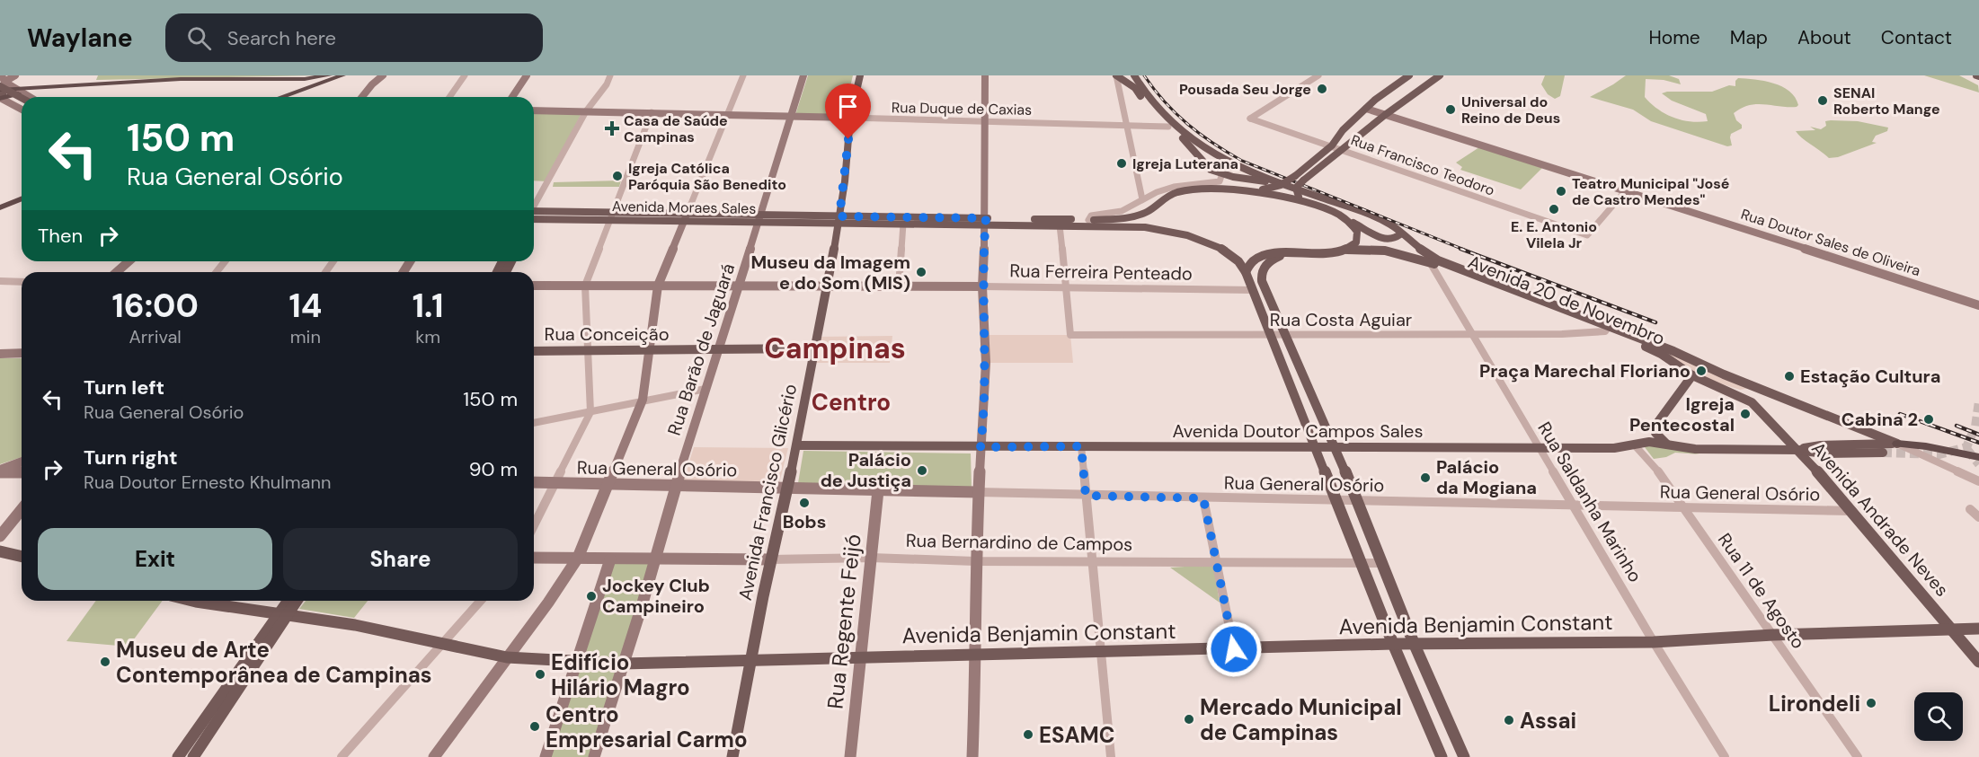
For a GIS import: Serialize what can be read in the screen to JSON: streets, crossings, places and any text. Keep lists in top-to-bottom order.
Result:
{
  "streets": {
    "main road": [
      "Rua Duque de Caxias",
      "Avenida Moraes Sales",
      "Rua Doutor Sales de Oliveira",
      "Rua Ferreira Penteado",
      "Avenida 20 de Novembro",
      "Rua Conceição",
      "Rua Barão de Jaguará",
      "Avenida Doutor Campos Sales",
      "Rua General Osório",
      "Avenida Francisco Glicério",
      "Avenida Andrade Neves",
      "Rua Bernardino de Campos",
      "Rua Regente Feijó",
      "Avenida Benjamin Constant"
    ],
    "street": [
      "Rua Francisco Teodoro",
      "Rua Costa Aguiar",
      "Rua Saldanha Marinho",
      "Rua 11 de Agosto"
    ]
  },
  "crossings": [
    ["Rua Duque de Caxias", "Rua Barão de Jaguará"],
    ["Rua Duque de Caxias", "Avenida Francisco Glicério"],
    ["Rua Francisco Teodoro", "Rua Doutor Sales de Oliveira"],
    ["Avenida Moraes Sales", "Rua Barão de Jaguará"],
    ["Avenida Moraes Sales", "Avenida Francisco Glicério"],
    ["Rua Ferreira Penteado", "Rua Costa Aguiar"],
    ["Rua Ferreira Penteado", "Rua Barão de Jaguará"],
    ["Rua Ferreira Penteado", "Avenida Francisco Glicério"],
    ["Avenida 20 de Novembro", "Rua Costa Aguiar"],
    ["Avenida 20 de Novembro", "Rua Saldanha Marinho"],
    ["Avenida 20 de Novembro", "Avenida Andrade Neves"],
    ["Rua Costa Aguiar", "Rua Saldanha Marinho"],
    ["Rua Conceição", "Rua Barão de Jaguará"],
    ["Rua Conceição", "Avenida Francisco Glicério"],
    ["Rua Barão de Jaguará", "Rua General Osório"],
    ["Rua Barão de Jaguará", "Rua Bernardino de Campos"],
    ["Rua Barão de Jaguará", "Avenida Benjamin Constant"],
    ["Avenida Doutor Campos Sales", "Avenida Francisco Glicério"],
    ["Avenida Doutor Campos Sales", "Rua Saldanha Marinho"],
    ["Avenida Doutor Campos Sales", "Avenida Andrade Neves"],
    ["Avenida Doutor Campos Sales", "Rua 11 de Agosto"],
    ["Rua General Osório", "Avenida Francisco Glicério"],
    ["Rua General Osório", "Rua Saldanha Marinho"],
    ["Rua General Osório", "Avenida Andrade Neves"],
    ["Rua General Osório", "Rua 11 de Agosto"],
    ["Rua General Osório", "Rua Regente Feijó"],
    ["Avenida Francisco Glicério", "Rua Bernardino de Campos"],
    ["Avenida Francisco Glicério", "Avenida Benjamin Constant"],
    ["Rua Saldanha Marinho", "Avenida Benjamin Constant"],
    ["Avenida Andrade Neves", "Avenida Benjamin Constant"],
    ["Rua Bernardino de Campos", "Rua Regente Feijó"],
    ["Rua 11 de Agosto", "Avenida Benjamin Constant"],
    ["Rua Regente Feijó", "Avenida Benjamin Constant"]
  ],
  "districts": ["Campinas", "Centro"],
  "places": {
    "other": [
      "Pousada Seu Jorge",
      "SENAI Roberto Mange",
      "Universal do Reino de Deus",
      "Igreja Luterana",
      "Igreja Católica Paróquia São Benedito",
      "Teatro Municipal \"José de Castro Mendes\"",
      "E. E. Antonio Vilela Jr",
      "Museu da Imagem e do Som (MIS)",
      "Praça Marechal Floriano",
      "Estação Cultura",
      "Igreja Pentecostal",
      "Cabina 2",
      "Palácio de Justiça",
      "Palácio da Mogiana",
      "Bobs",
      "Jockey Club Campineiro",
      "Museu de Arte Contemporânea de Campinas",
      "Edifício Hilário Magro",
      "Lirondeli",
      "Mercado Municipal de Campinas",
      "Assai",
      "Centro Empresarial Carmo",
      "ESAMC"
    ],
    "health": ["Casa de Saúde Campinas"]
  },
  "page": {
    "header": "Waylane",
    "search": "Search here",
    "nav": [
      "Home",
      "Map",
      "About",
      "Contact"
    ],
    "turn": ["150 m", "Rua General Osório"],
    "then": "Then",
    "eta": [
      "16:00",
      "Arrival",
      "14",
      "min",
      "1.1",
      "km"
    ],
    "list": [
      {
        "name": "Turn left",
        "note": "Rua General Osório",
        "value": "150 m"
      },
      {
        "name": "Turn right",
        "note": "Rua Doutor Ernesto Khulmann",
        "value": "90 m"
      }
    ],
    "buttons": ["Exit", "Share"]
  }
}
